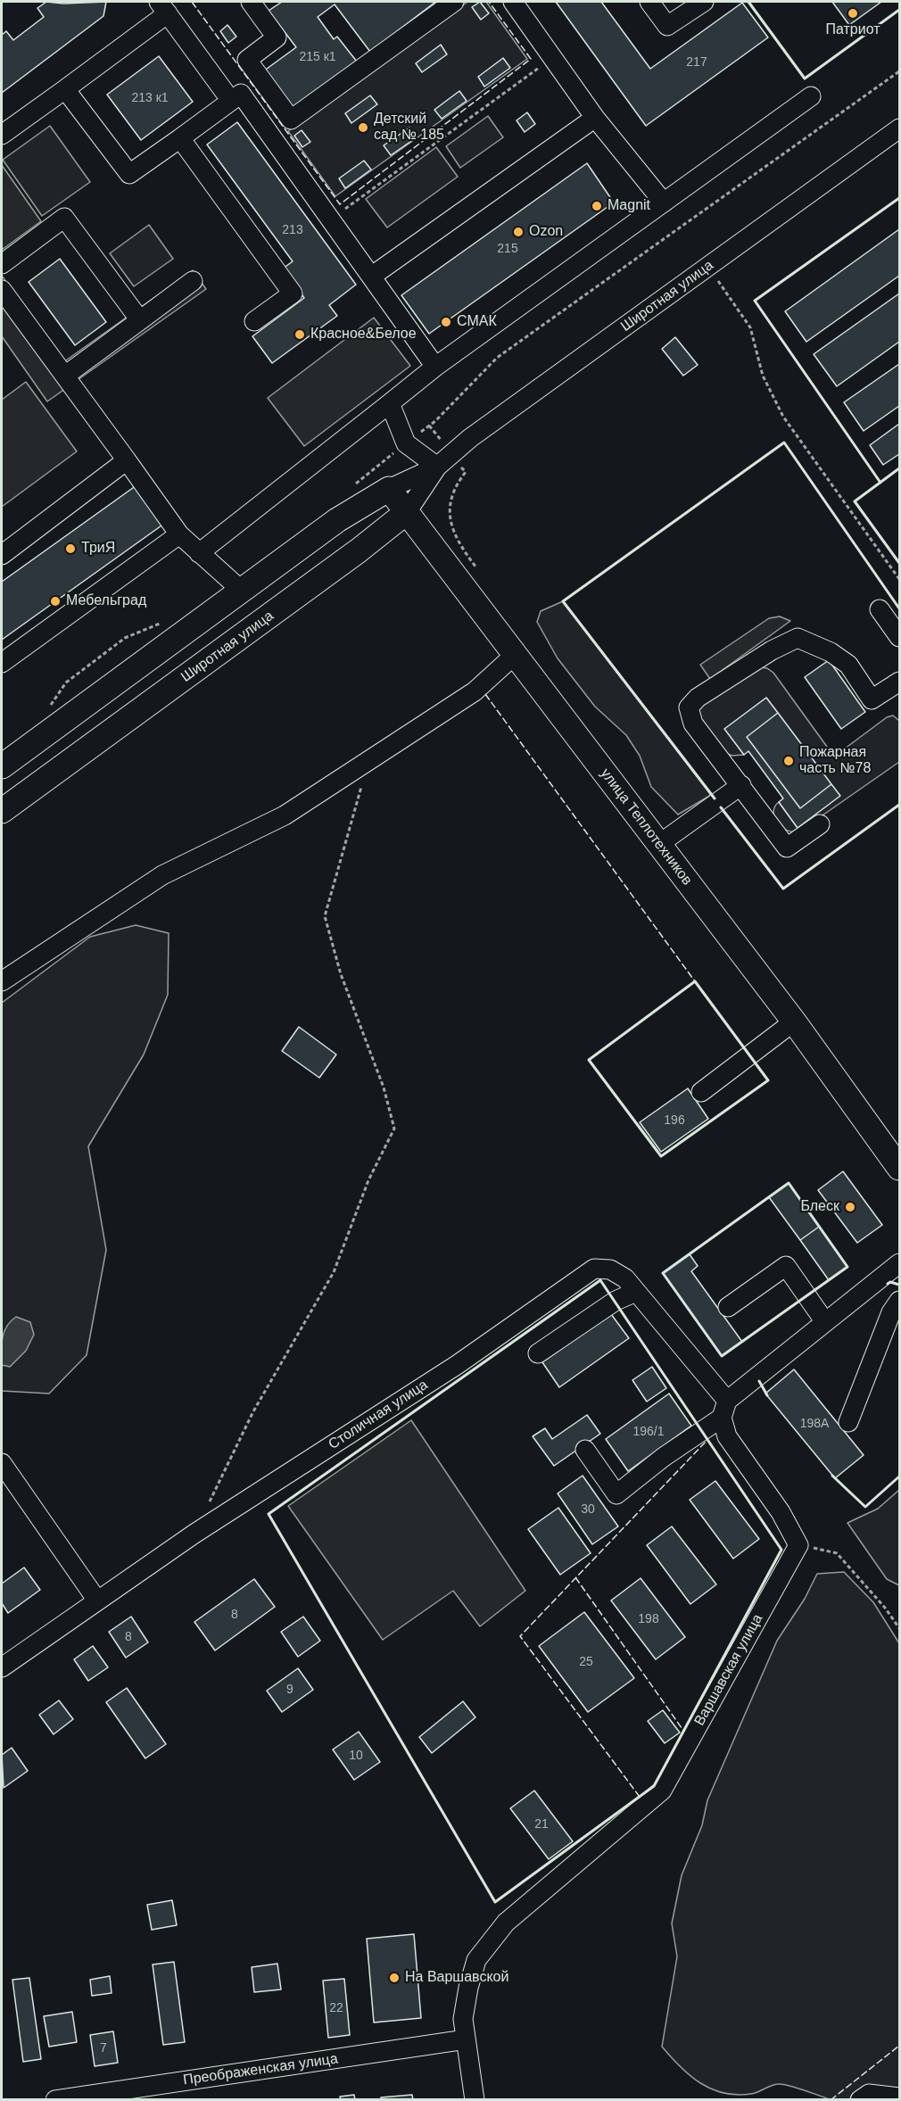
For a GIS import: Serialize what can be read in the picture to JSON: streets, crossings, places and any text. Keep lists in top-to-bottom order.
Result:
{
  "streets": {
    "main road": ["Широтная улица", "улица Теплотехников"],
    "street": ["Столичная улица", "Варшавская улица", "Преображенская улица"]
  },
  "crossings": [
    ["Широтная улица", "улица Теплотехников"],
    ["Варшавская улица", "Преображенская улица"]
  ],
  "places": [
    "Патриот",
    "Детский сад № 185",
    "Magnit",
    "Ozon",
    "СМАК",
    "Красное&Белое",
    "ТриЯ",
    "Мебельград",
    "Пожарная часть №78",
    "Блеск",
    "На Варшавской"
  ],
  "house_numbers": [
    "215 к1",
    "217",
    "213 к1",
    "213",
    "215",
    "196",
    "198А",
    "196/1",
    "30",
    "8",
    "198",
    "8",
    "25",
    "9",
    "10",
    "21",
    "22",
    "7"
  ]
}
